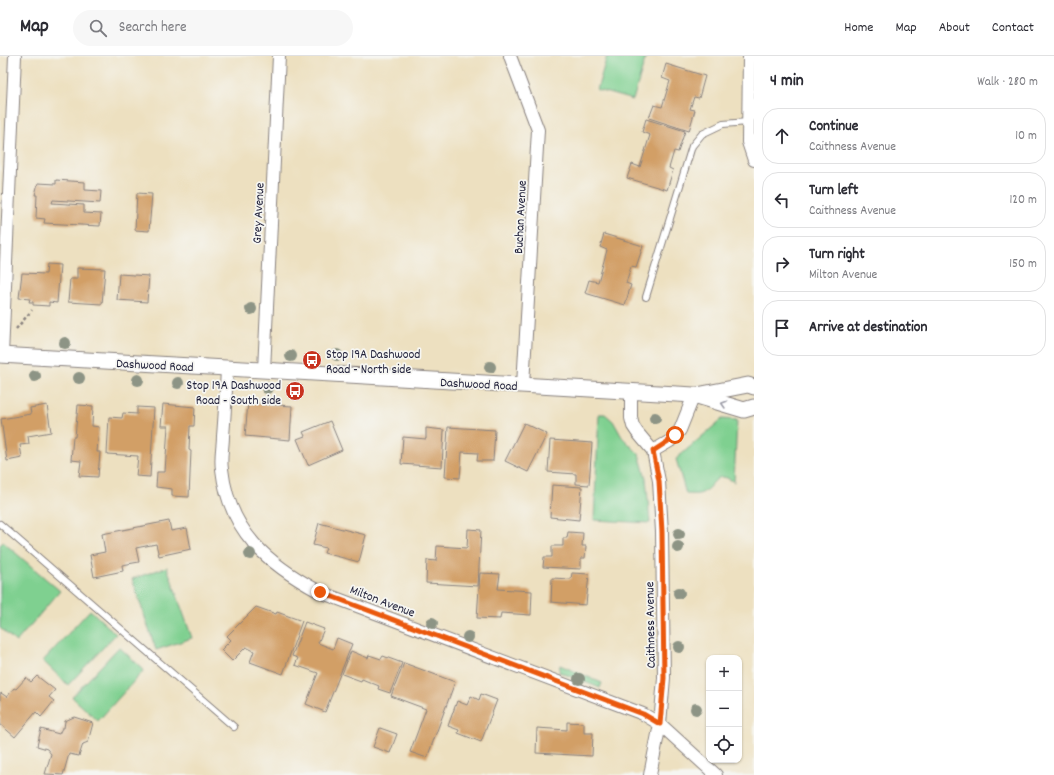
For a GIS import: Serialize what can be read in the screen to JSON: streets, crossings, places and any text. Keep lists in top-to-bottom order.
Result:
{
  "streets": {
    "street": [
      "Grey Avenue",
      "Buchan Avenue",
      "Dashwood Road",
      "Milton Avenue",
      "Caithness Avenue"
    ]
  },
  "crossings": [
    ["Grey Avenue", "Dashwood Road"],
    ["Buchan Avenue", "Dashwood Road"],
    ["Dashwood Road", "Milton Avenue"],
    ["Dashwood Road", "Caithness Avenue"],
    ["Milton Avenue", "Caithness Avenue"]
  ],
  "places": {
    "bus stop": ["Stop 19A Dashwood Road - North side", "Stop 19A Dashwood Road - South side"]
  },
  "page": {
    "header": "Map",
    "search": "Search here",
    "nav": [
      "Home",
      "Map",
      "About",
      "Contact"
    ],
    "heading": ["4 min", "Walk · 280 m"],
    "list": [
      ["Continue", "Caithness Avenue", "10 m"],
      ["Turn left", "Caithness Avenue", "120 m"],
      ["Turn right", "Milton Avenue", "150 m"],
      "Arrive at destination"
    ],
    "map_buttons": ["+", "−"]
  }
}
